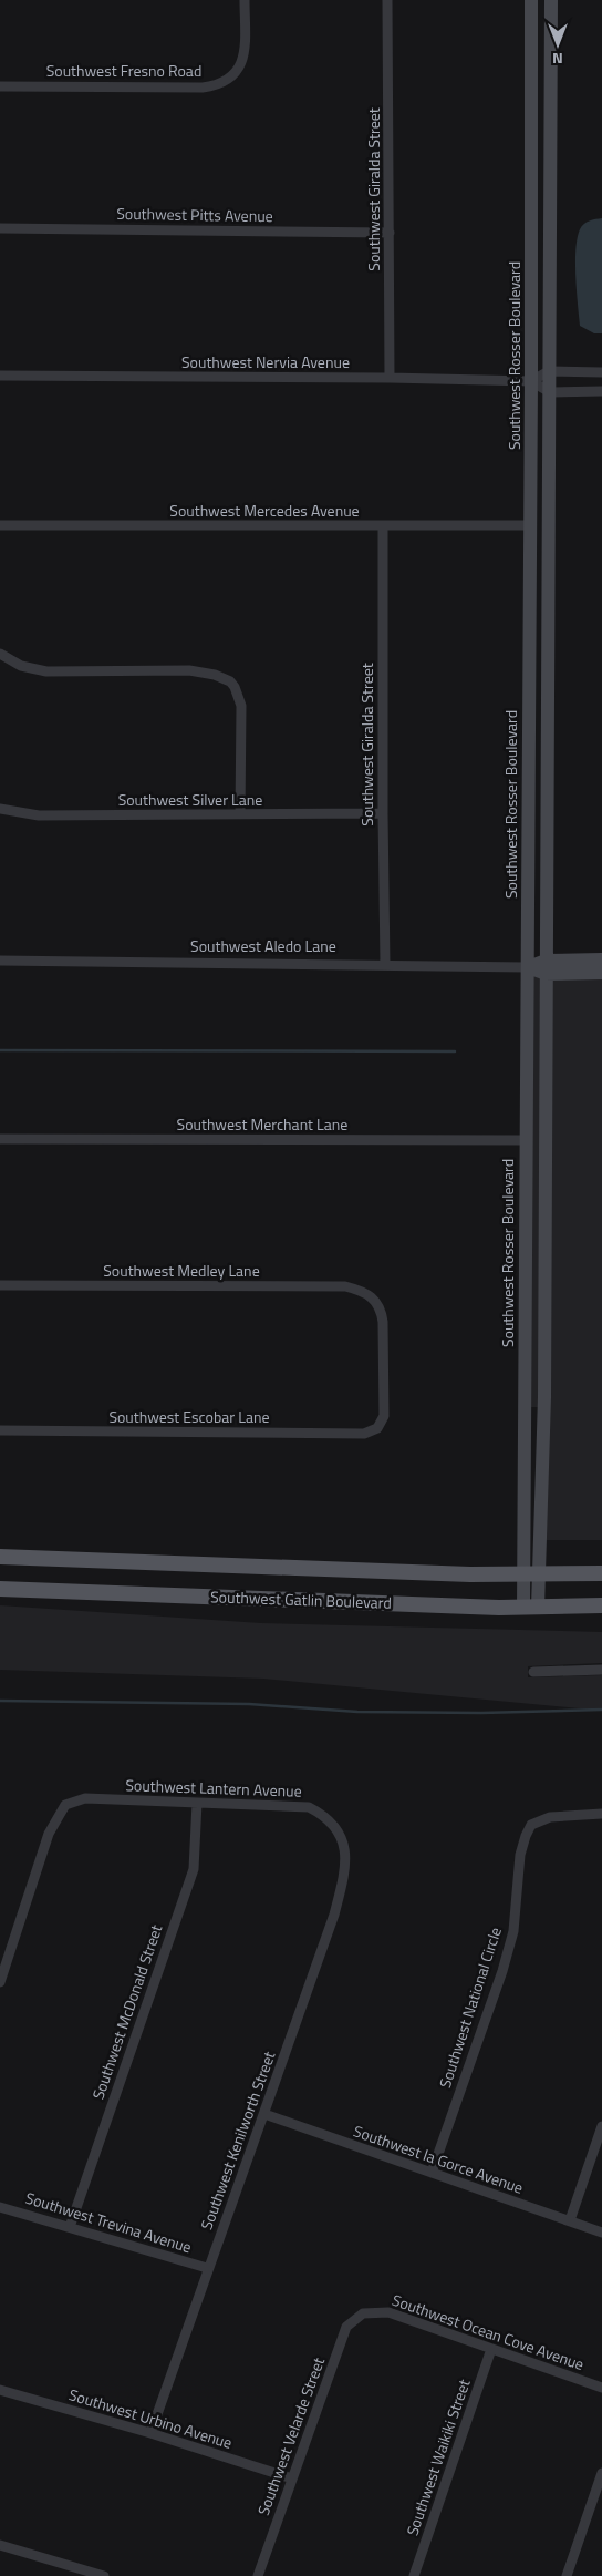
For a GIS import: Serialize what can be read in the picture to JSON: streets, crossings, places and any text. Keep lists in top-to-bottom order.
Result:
{
  "streets": {
    "main road": ["Southwest Gatlin Boulevard"],
    "street": [
      "Southwest Fresno Road",
      "Southwest Giralda Street",
      "Southwest Pitts Avenue",
      "Southwest Rosser Boulevard",
      "Southwest Nervia Avenue",
      "Southwest Mercedes Avenue",
      "Southwest Silver Lane",
      "Southwest Aledo Lane",
      "Southwest Merchant Lane",
      "Southwest Medley Lane",
      "Southwest Escobar Lane",
      "Southwest Lantern Avenue",
      "Southwest National Circle",
      "Southwest McDonald Street",
      "Southwest Kenilworth Street",
      "Southwest la Gorce Avenue",
      "Southwest Trevina Avenue",
      "Southwest Ocean Cove Avenue",
      "Southwest Urbino Avenue",
      "Southwest Velarde Street",
      "Southwest Waikiki Street"
    ]
  },
  "crossings": [
    ["Southwest Giralda Street", "Southwest Pitts Avenue"],
    ["Southwest Giralda Street", "Southwest Nervia Avenue"],
    ["Southwest Giralda Street", "Southwest Mercedes Avenue"],
    ["Southwest Giralda Street", "Southwest Silver Lane"],
    ["Southwest Giralda Street", "Southwest Aledo Lane"],
    ["Southwest Rosser Boulevard", "Southwest Nervia Avenue"],
    ["Southwest Rosser Boulevard", "Southwest Mercedes Avenue"],
    ["Southwest Rosser Boulevard", "Southwest Aledo Lane"],
    ["Southwest Rosser Boulevard", "Southwest Merchant Lane"],
    ["Southwest Rosser Boulevard", "Southwest Gatlin Boulevard"],
    ["Southwest Medley Lane", "Southwest Escobar Lane"],
    ["Southwest Lantern Avenue", "Southwest McDonald Street"],
    ["Southwest Lantern Avenue", "Southwest Kenilworth Street"],
    ["Southwest National Circle", "Southwest la Gorce Avenue"],
    ["Southwest McDonald Street", "Southwest Trevina Avenue"],
    ["Southwest Kenilworth Street", "Southwest la Gorce Avenue"],
    ["Southwest Kenilworth Street", "Southwest Trevina Avenue"],
    ["Southwest Kenilworth Street", "Southwest Urbino Avenue"],
    ["Southwest Ocean Cove Avenue", "Southwest Velarde Street"],
    ["Southwest Ocean Cove Avenue", "Southwest Waikiki Street"],
    ["Southwest Urbino Avenue", "Southwest Velarde Street"]
  ],
  "north": "bottom"
}
